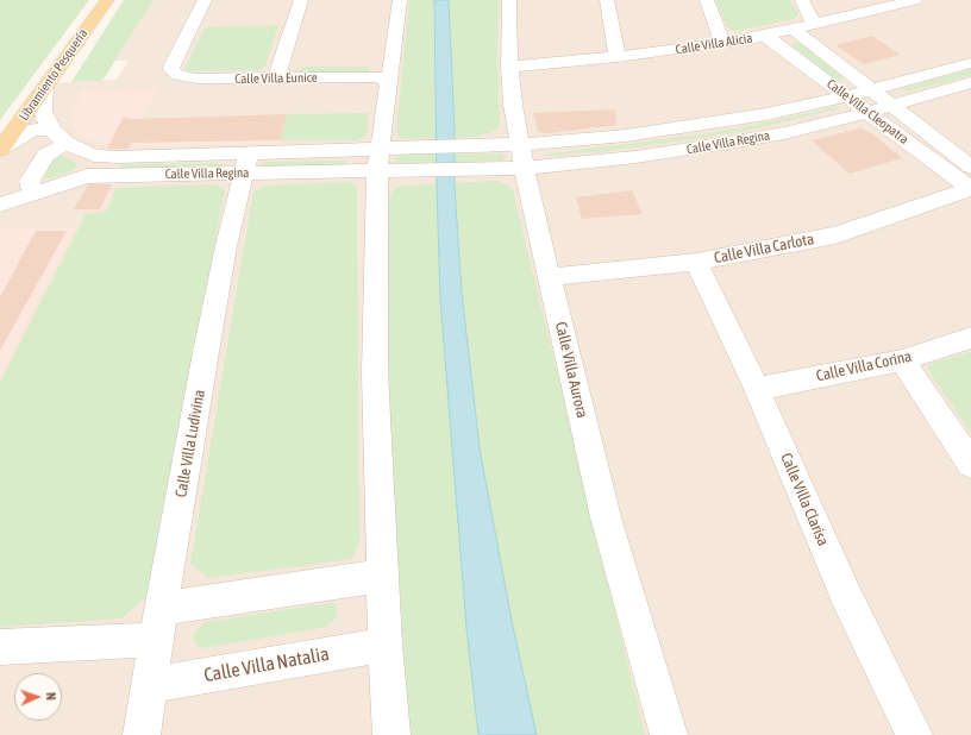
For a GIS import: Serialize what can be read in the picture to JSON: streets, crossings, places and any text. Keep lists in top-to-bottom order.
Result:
{
  "streets": {
    "main road": ["Libramiento Pesquería"],
    "street": [
      "Calle Villa Alicia",
      "Calle Villa Eunice",
      "Calle Villa Cleopatra",
      "Calle Villa Regina",
      "Calle Villa Carlota",
      "Calle Villa Corina",
      "Calle Villa Aurora",
      "Calle Villa Ludivina",
      "Calle Villa Clarisa",
      "Calle Villa Natalia"
    ]
  },
  "crossings": [
    ["Calle Villa Alicia", "Calle Villa Cleopatra"],
    ["Calle Villa Alicia", "Calle Villa Aurora"],
    ["Calle Villa Cleopatra", "Calle Villa Regina"],
    ["Calle Villa Cleopatra", "Calle Villa Carlota"],
    ["Calle Villa Regina", "Calle Villa Aurora"],
    ["Calle Villa Regina", "Calle Villa Ludivina"],
    ["Calle Villa Carlota", "Calle Villa Aurora"],
    ["Calle Villa Carlota", "Calle Villa Clarisa"],
    ["Calle Villa Corina", "Calle Villa Clarisa"],
    ["Calle Villa Ludivina", "Calle Villa Natalia"]
  ],
  "north": "right"
}
